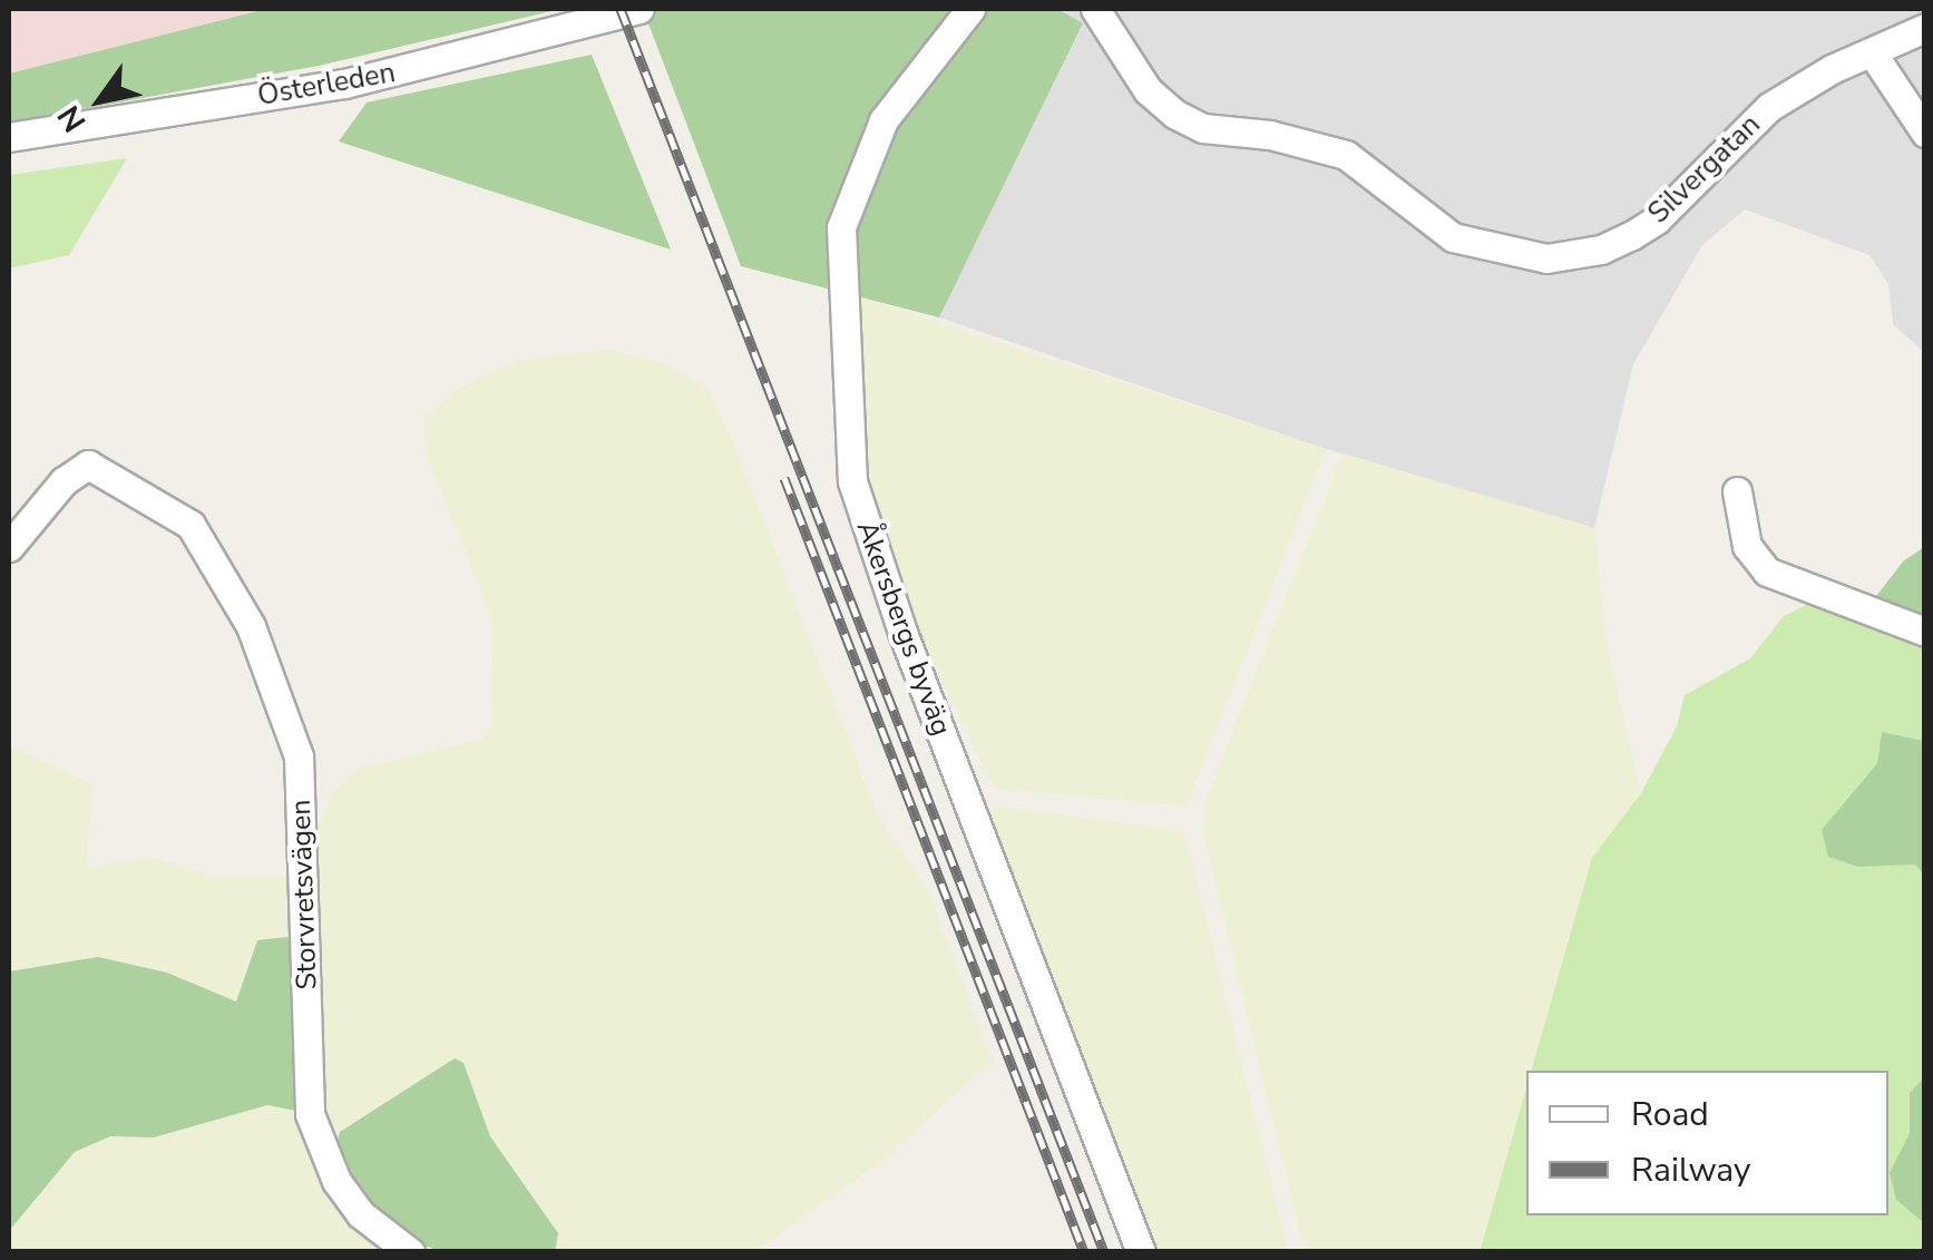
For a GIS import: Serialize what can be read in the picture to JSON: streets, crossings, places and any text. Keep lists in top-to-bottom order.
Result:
{
  "streets": {
    "street": [
      "Österleden",
      "Silvergatan",
      "Åkersbergs byväg",
      "Storvretsvägen"
    ]
  },
  "legend": ["Road", "Railway"],
  "north": "bottom left"
}
